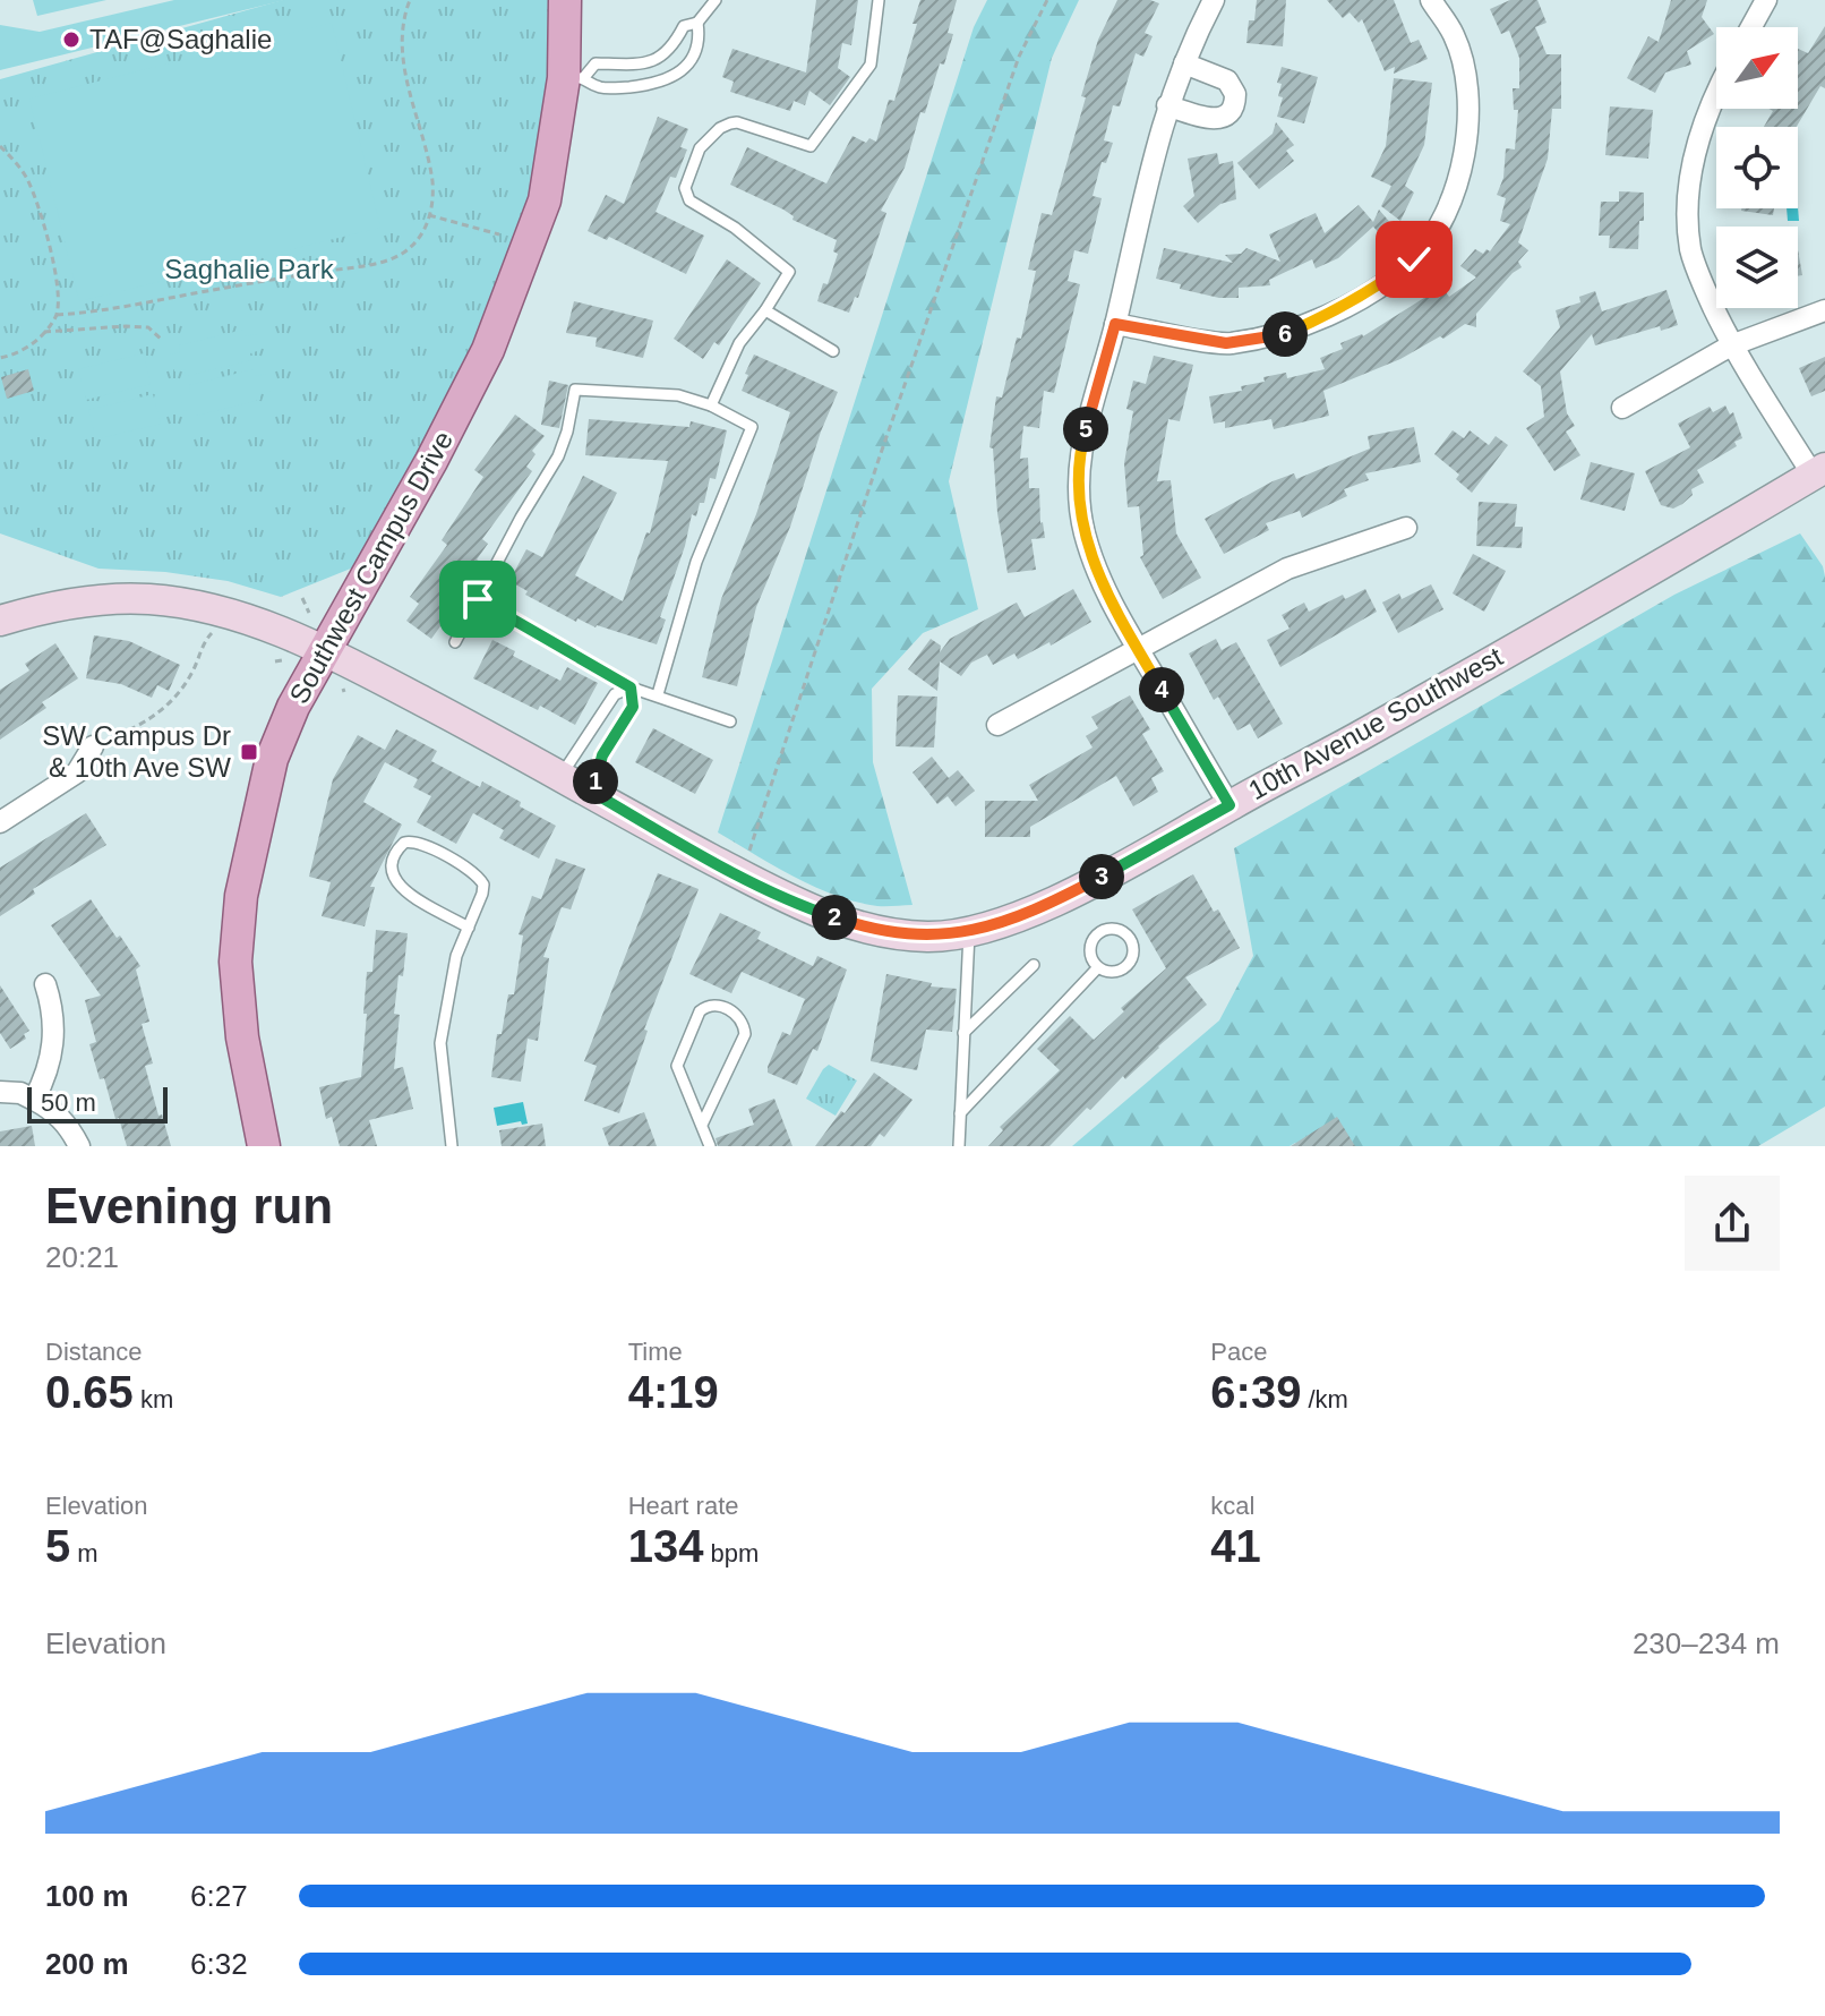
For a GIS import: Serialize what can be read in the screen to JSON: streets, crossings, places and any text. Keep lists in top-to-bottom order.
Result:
{
  "streets": {
    "main road": ["Southwest Campus Drive"],
    "street": ["10th Avenue Southwest"]
  },
  "crossings": [
    ["Southwest Campus Drive", "10th Avenue Southwest"]
  ],
  "parks": ["Saghalie Park"],
  "places": {
    "other": ["TAF@Saghalie"],
    "transit": ["SW Campus Dr & 10th Ave SW"]
  },
  "scale_bar": "50 m",
  "north": "top right",
  "page": {
    "pins": [
      "6",
      "5",
      "4",
      "1",
      "3",
      "2"
    ],
    "scale": "50 m",
    "heading": ["Evening run", "20:21"],
    "stats": [
      ["Distance", "0.65 km"],
      ["Time", "4:19"],
      ["Pace", "6:39 /km"],
      ["Elevation", "5 m"],
      ["Heart rate", "134 bpm"],
      ["kcal", "41"]
    ],
    "chart": ["Elevation", "230–234 m"],
    "list": [
      {
        "name": "100 m",
        "note": "6:27"
      },
      {
        "name": "200 m",
        "note": "6:32"
      }
    ]
  }
}
